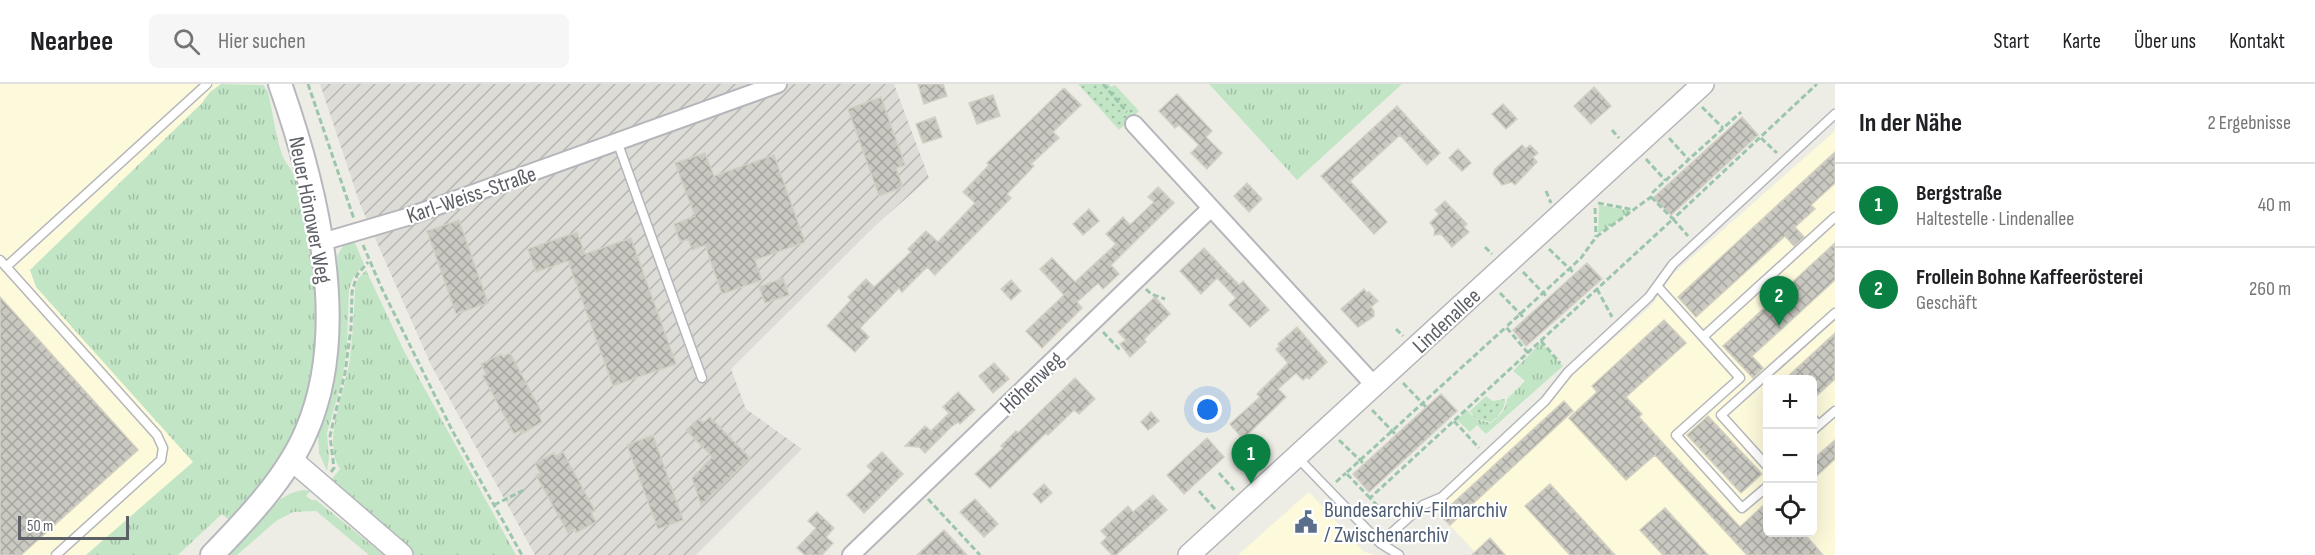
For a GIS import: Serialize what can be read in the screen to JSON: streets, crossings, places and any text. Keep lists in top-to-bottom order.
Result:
{
  "streets": {
    "main road": ["Neuer Hönower Weg"],
    "street": ["Karl-Weiss-Straße", "Lindenallee", "Höhenweg"]
  },
  "crossings": [
    ["Karl-Weiss-Straße", "Neuer Hönower Weg"]
  ],
  "places": {
    "public building": ["Bundesarchiv-Filmarchiv / Zwischenarchiv"]
  },
  "scale_bar": "50 m",
  "page": {
    "header": "Nearbee",
    "search": "Hier suchen",
    "nav": [
      "Start",
      "Karte",
      "Über uns",
      "Kontakt"
    ],
    "heading": ["In der Nähe", "2 Ergebnisse"],
    "list": [
      {
        "mark": "1",
        "name": "Bergstraße",
        "note": "Haltestelle · Lindenallee",
        "value": "40 m"
      },
      {
        "mark": "2",
        "name": "Frollein Bohne Kaffeerösterei",
        "note": "Geschäft",
        "value": "260 m"
      }
    ],
    "pins": ["2", "1"],
    "map_buttons": ["+", "−"],
    "scale": "50 m"
  }
}
